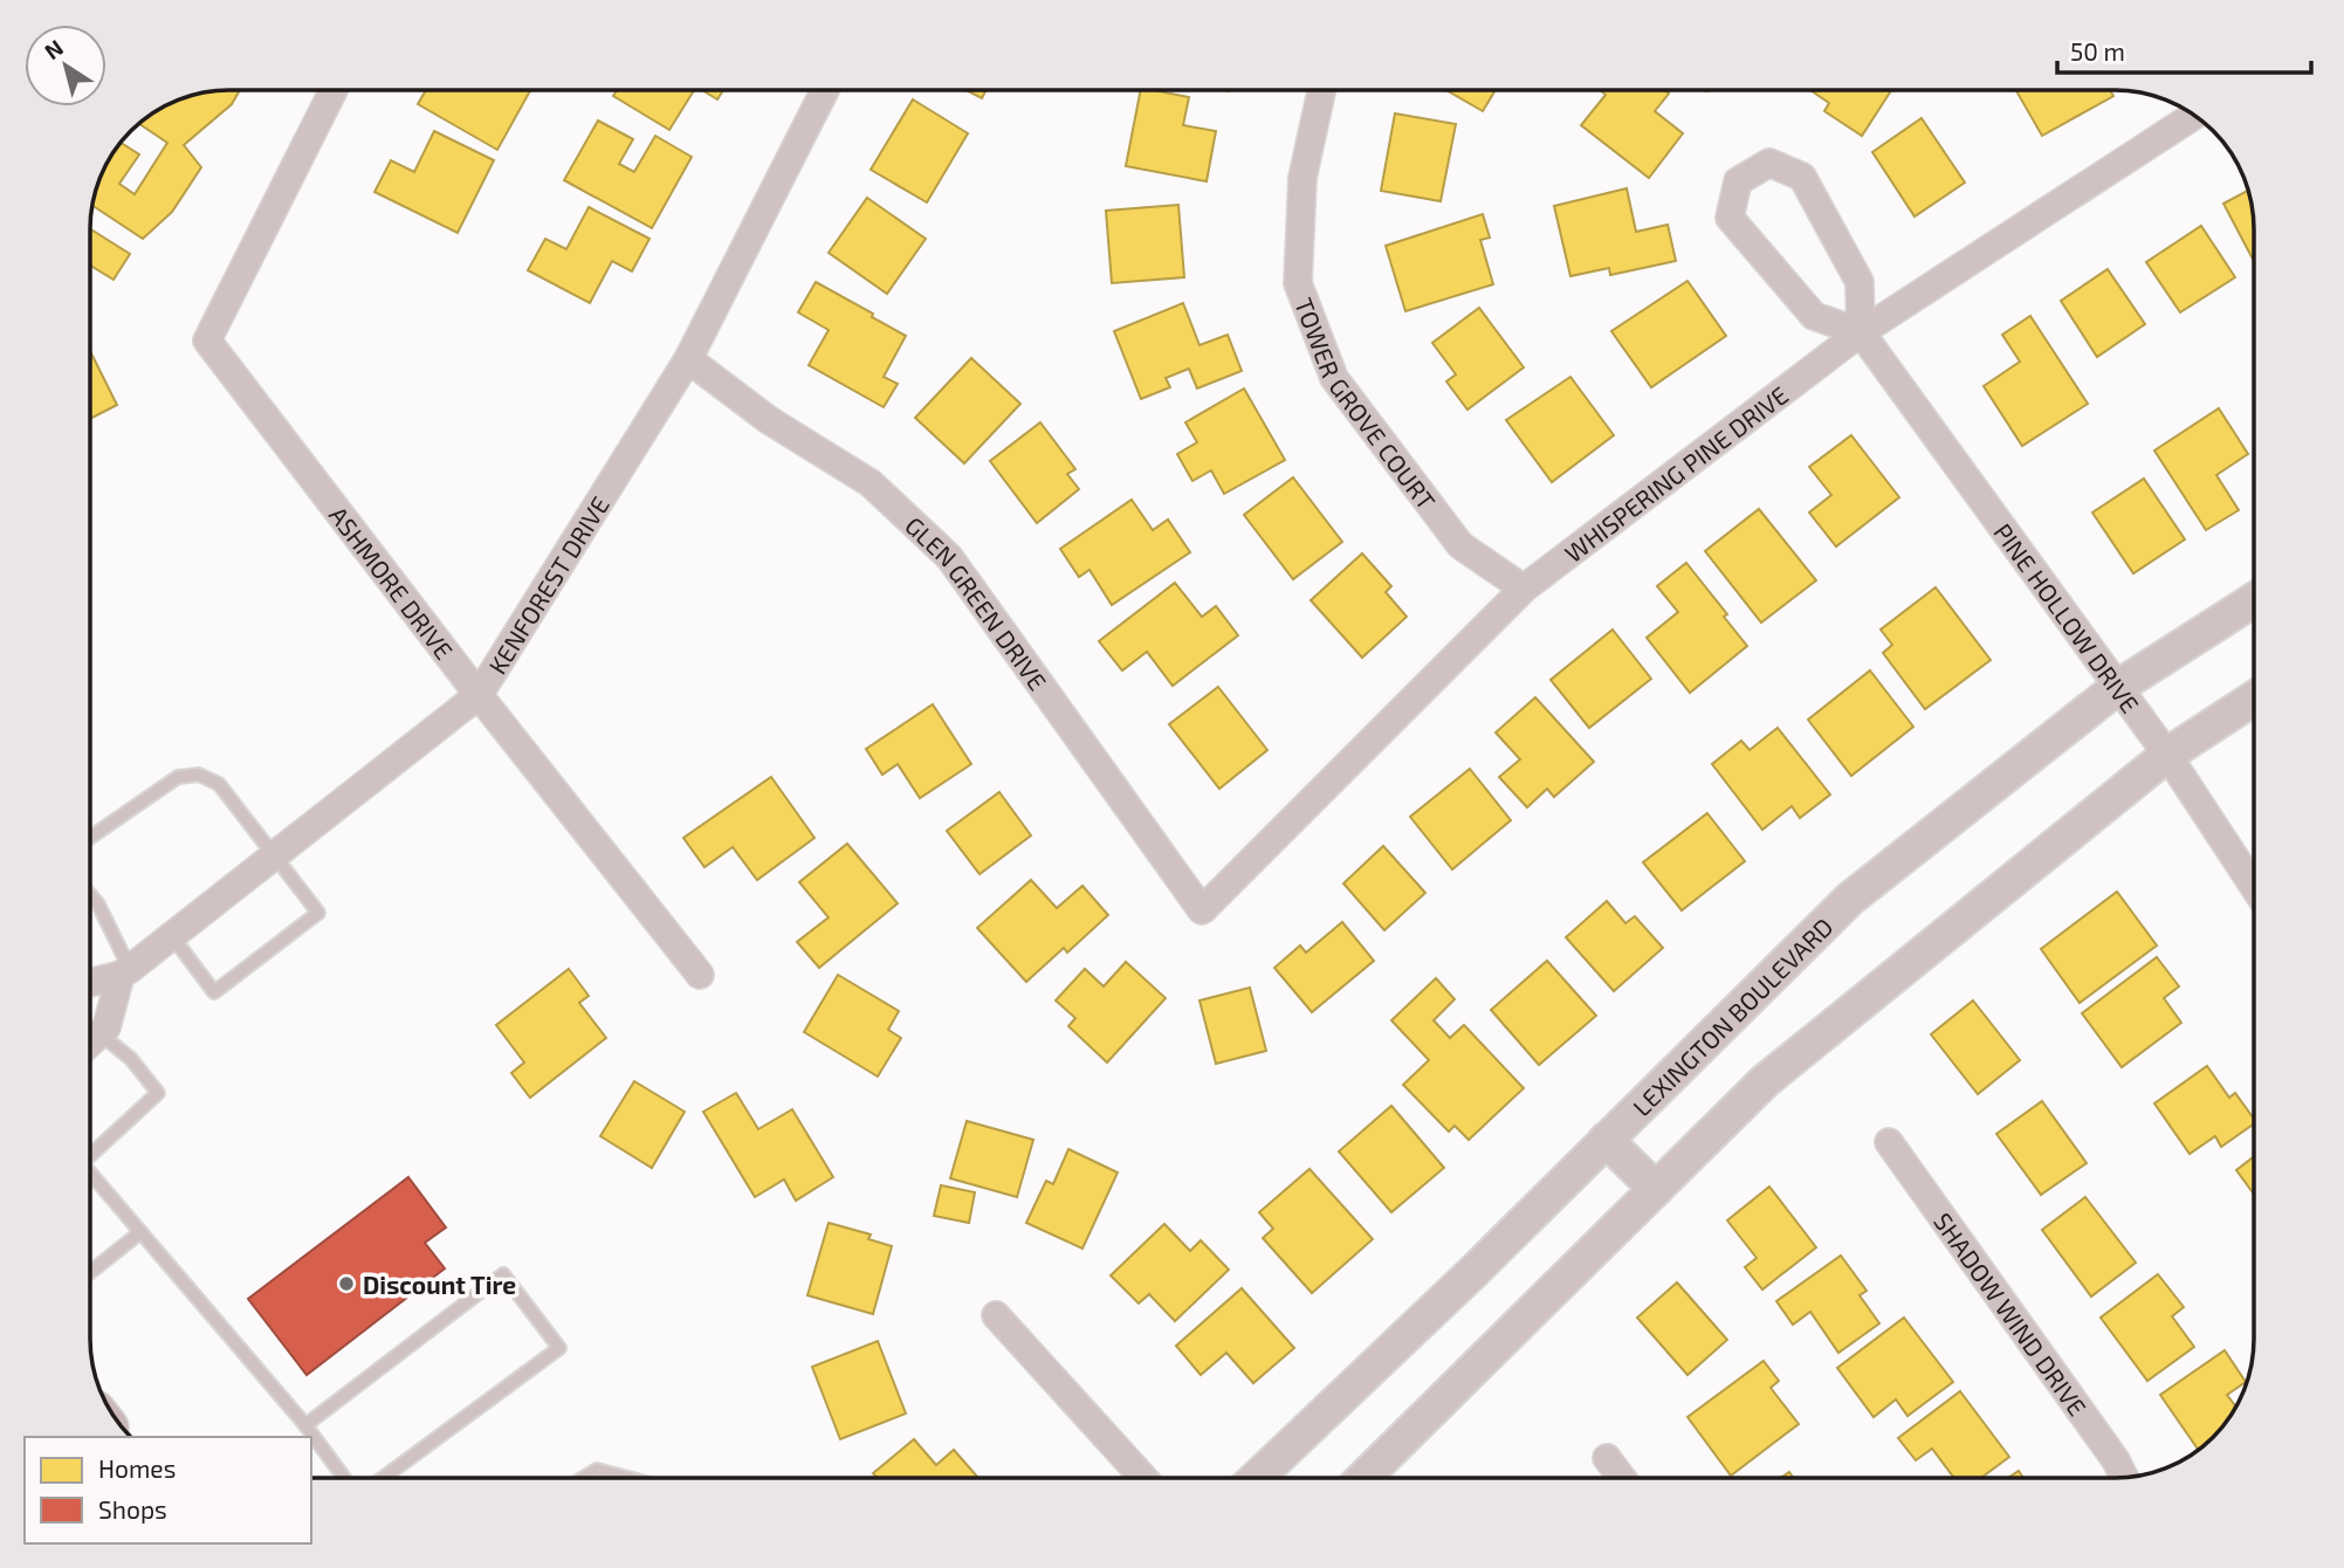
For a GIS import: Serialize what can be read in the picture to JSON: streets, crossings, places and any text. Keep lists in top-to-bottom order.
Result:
{
  "streets": {
    "street": [
      "TOWER GROVE COURT",
      "WHISPERING PINE DRIVE",
      "ASHMORE DRIVE",
      "KENFOREST DRIVE",
      "GLEN GREEN DRIVE",
      "PINE HOLLOW DRIVE",
      "LEXINGTON BOULEVARD",
      "SHADOW WIND DRIVE"
    ]
  },
  "crossings": [
    ["TOWER GROVE COURT", "WHISPERING PINE DRIVE"],
    ["WHISPERING PINE DRIVE", "GLEN GREEN DRIVE"],
    ["WHISPERING PINE DRIVE", "PINE HOLLOW DRIVE"],
    ["ASHMORE DRIVE", "KENFOREST DRIVE"],
    ["KENFOREST DRIVE", "GLEN GREEN DRIVE"],
    ["PINE HOLLOW DRIVE", "LEXINGTON BOULEVARD"]
  ],
  "places": ["Discount Tire"],
  "legend": ["Homes", "Shops"],
  "scale_bar": "50 m",
  "north": "top left"
}
